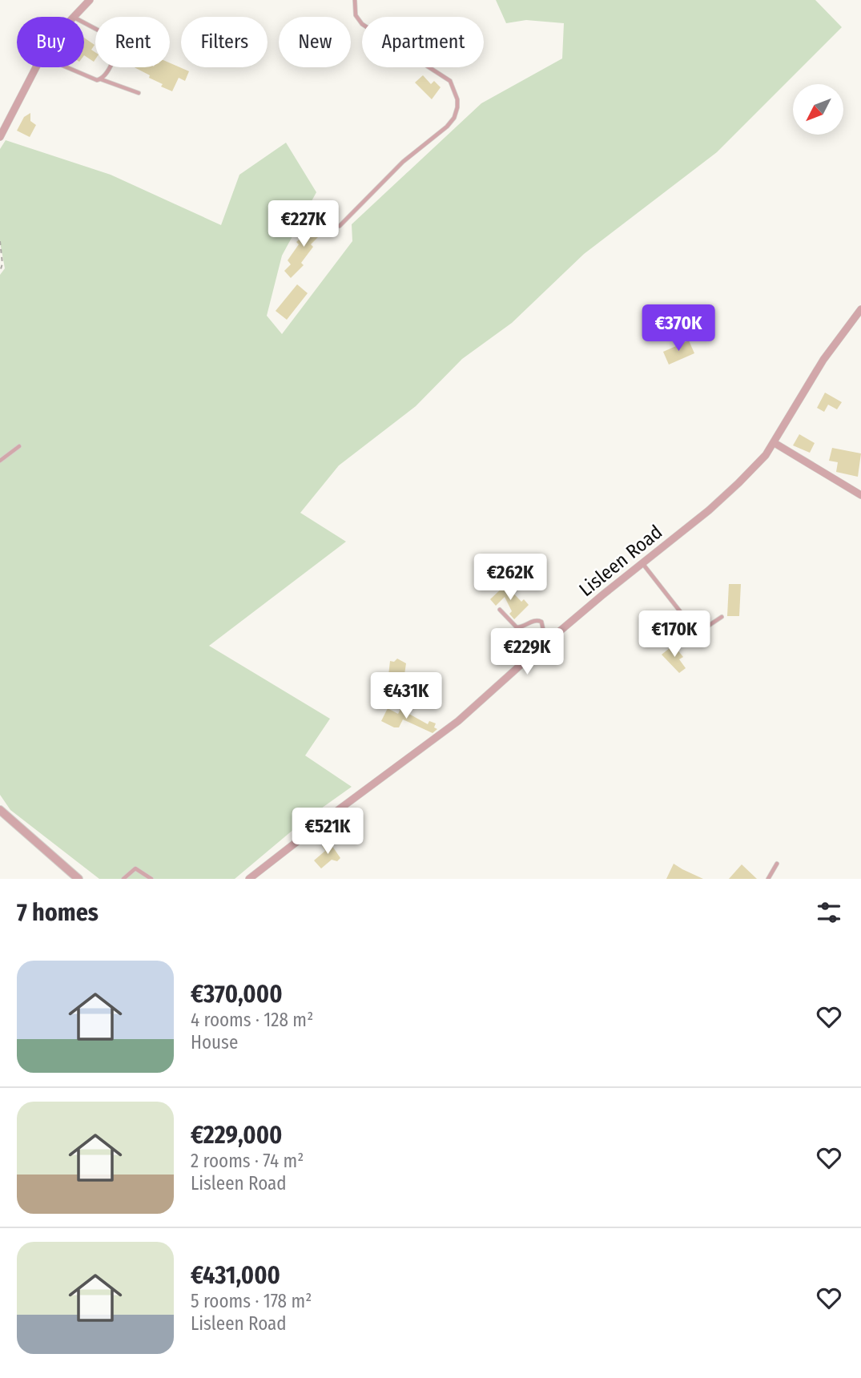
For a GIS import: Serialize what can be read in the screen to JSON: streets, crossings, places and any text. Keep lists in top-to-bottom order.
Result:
{
  "streets": {
    "street": ["Lisleen Road"]
  },
  "north": "bottom left",
  "page": {
    "chip": [
      "Buy",
      "Rent",
      "Filters",
      "New",
      "Apartment"
    ],
    "price": [
      "€227K",
      "€370K",
      "€262K",
      "€170K",
      "€229K",
      "€431K",
      "€521K"
    ],
    "heading": "7 homes",
    "list": [
      {
        "name": "€370,000",
        "note": "4 rooms · 128 m² · House"
      },
      {
        "name": "€229,000",
        "note": "2 rooms · 74 m² · Lisleen Road"
      },
      {
        "name": "€431,000",
        "note": "5 rooms · 178 m² · Lisleen Road"
      }
    ]
  }
}
